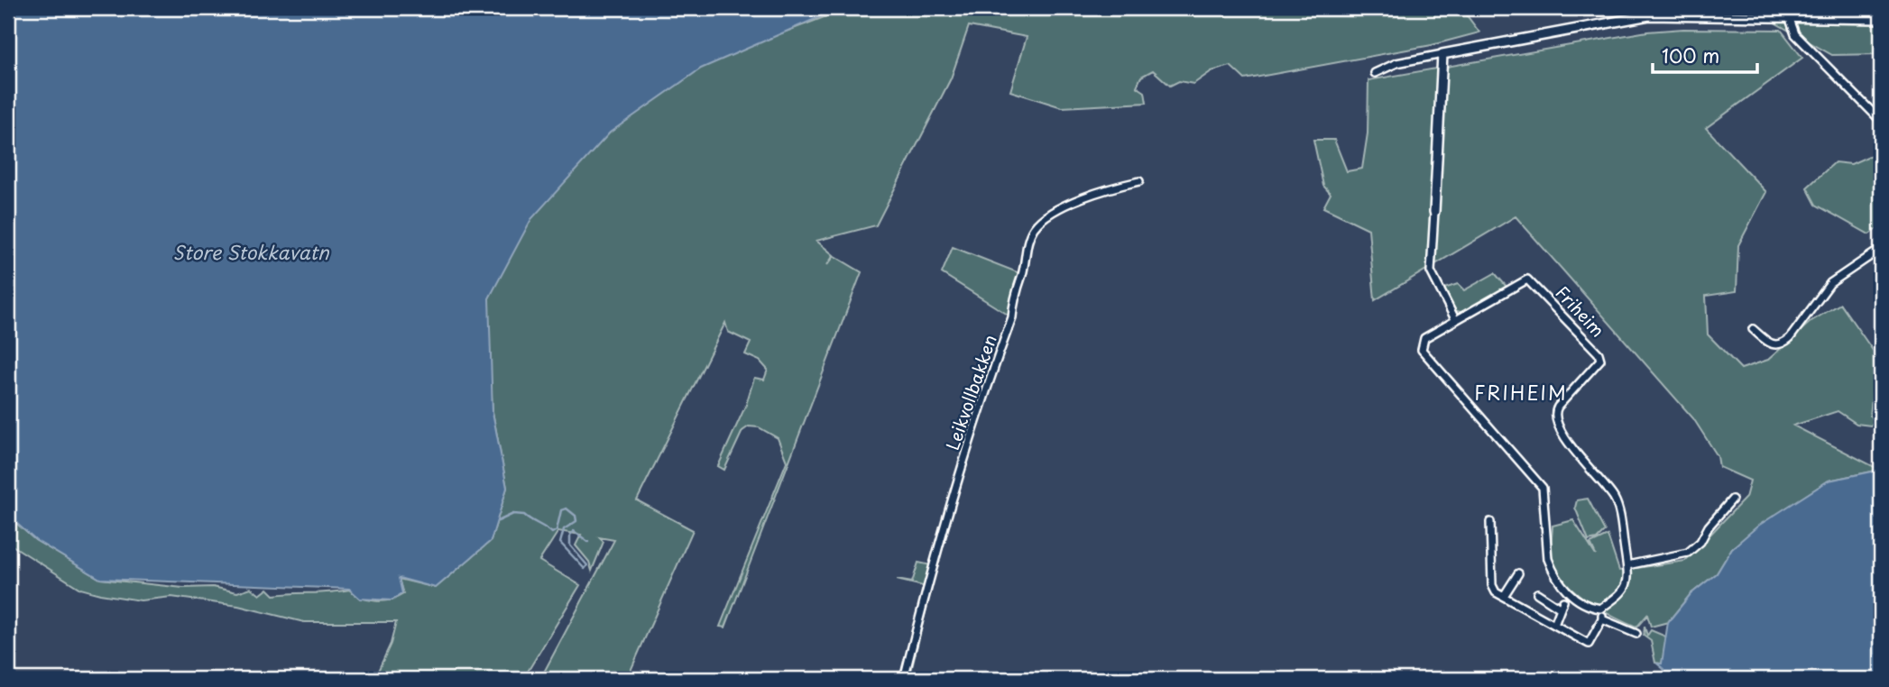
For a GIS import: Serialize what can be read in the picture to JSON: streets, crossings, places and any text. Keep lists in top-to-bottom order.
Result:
{
  "streets": {
    "street": ["Friheim", "Leikvollbakken"]
  },
  "districts": ["FRIHEIM"],
  "water": ["Store Stokkavatn"],
  "scale_bar": "100 m"
}
